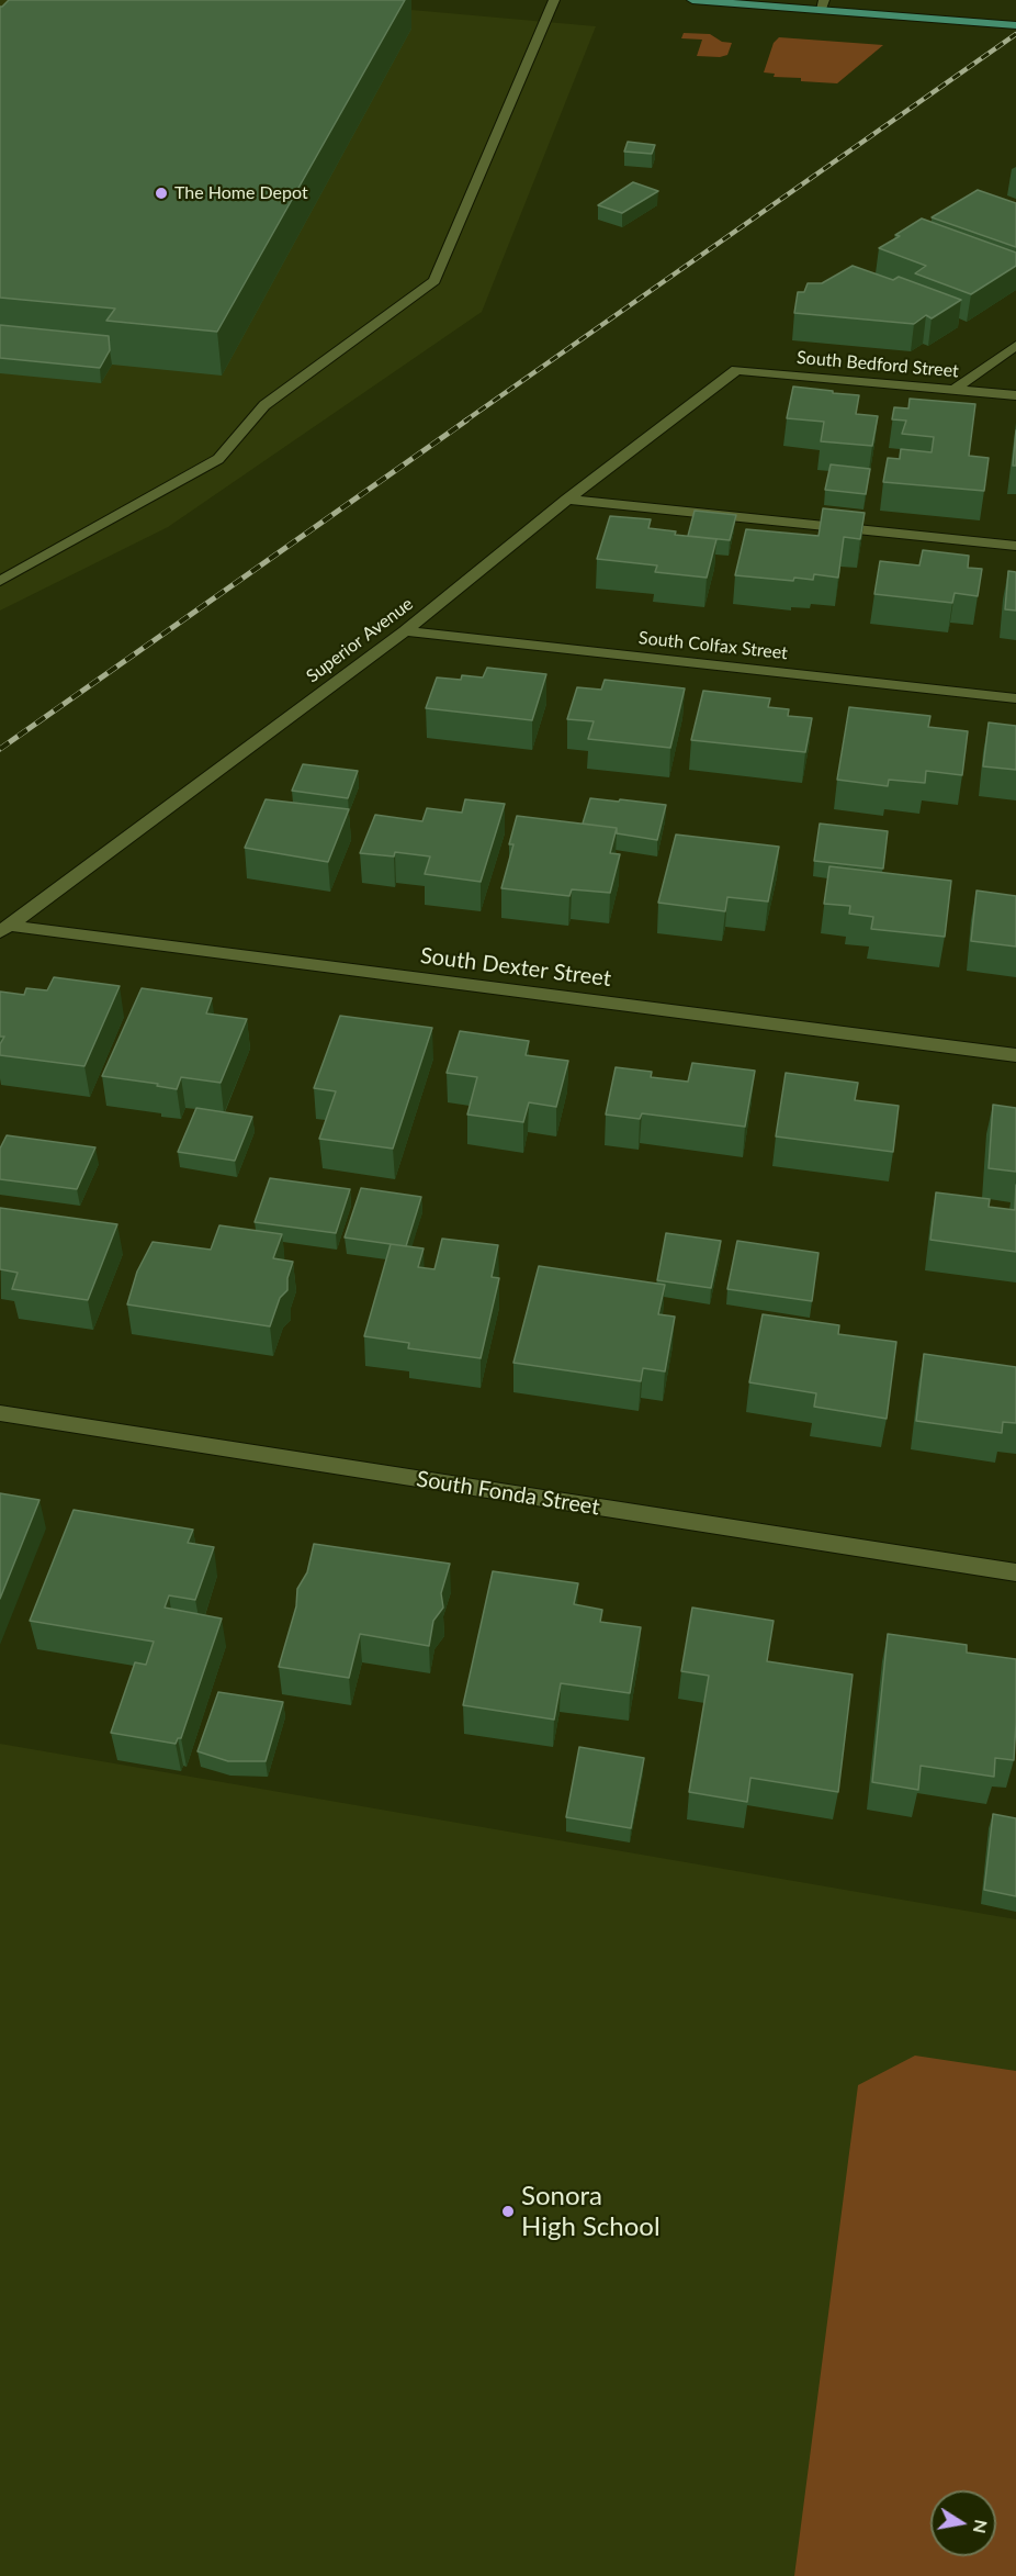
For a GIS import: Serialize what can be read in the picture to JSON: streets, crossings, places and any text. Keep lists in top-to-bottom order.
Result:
{
  "streets": {
    "street": [
      "South Bedford Street",
      "Superior Avenue",
      "South Colfax Street",
      "South Dexter Street",
      "South Fonda Street"
    ]
  },
  "crossings": [
    ["South Bedford Street", "Superior Avenue"],
    ["Superior Avenue", "South Colfax Street"],
    ["Superior Avenue", "South Dexter Street"]
  ],
  "places": ["The Home Depot", "Sonora High School"],
  "north": "right"
}
